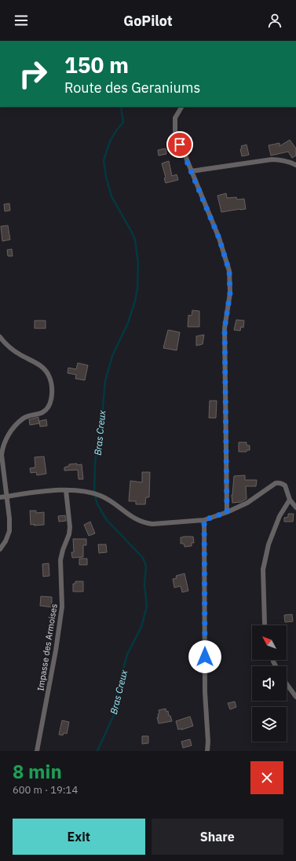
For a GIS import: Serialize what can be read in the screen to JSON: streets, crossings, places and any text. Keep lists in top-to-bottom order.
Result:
{
  "streets": {
    "street": ["Impasse des Armoises"]
  },
  "water": ["Bras Creux"],
  "north": "top left",
  "page": {
    "header": "GoPilot",
    "turn": ["150 m", "Route des Geraniums"],
    "heading": ["8 min", "600 m · 19:14"],
    "buttons": ["Exit", "Share"]
  }
}
